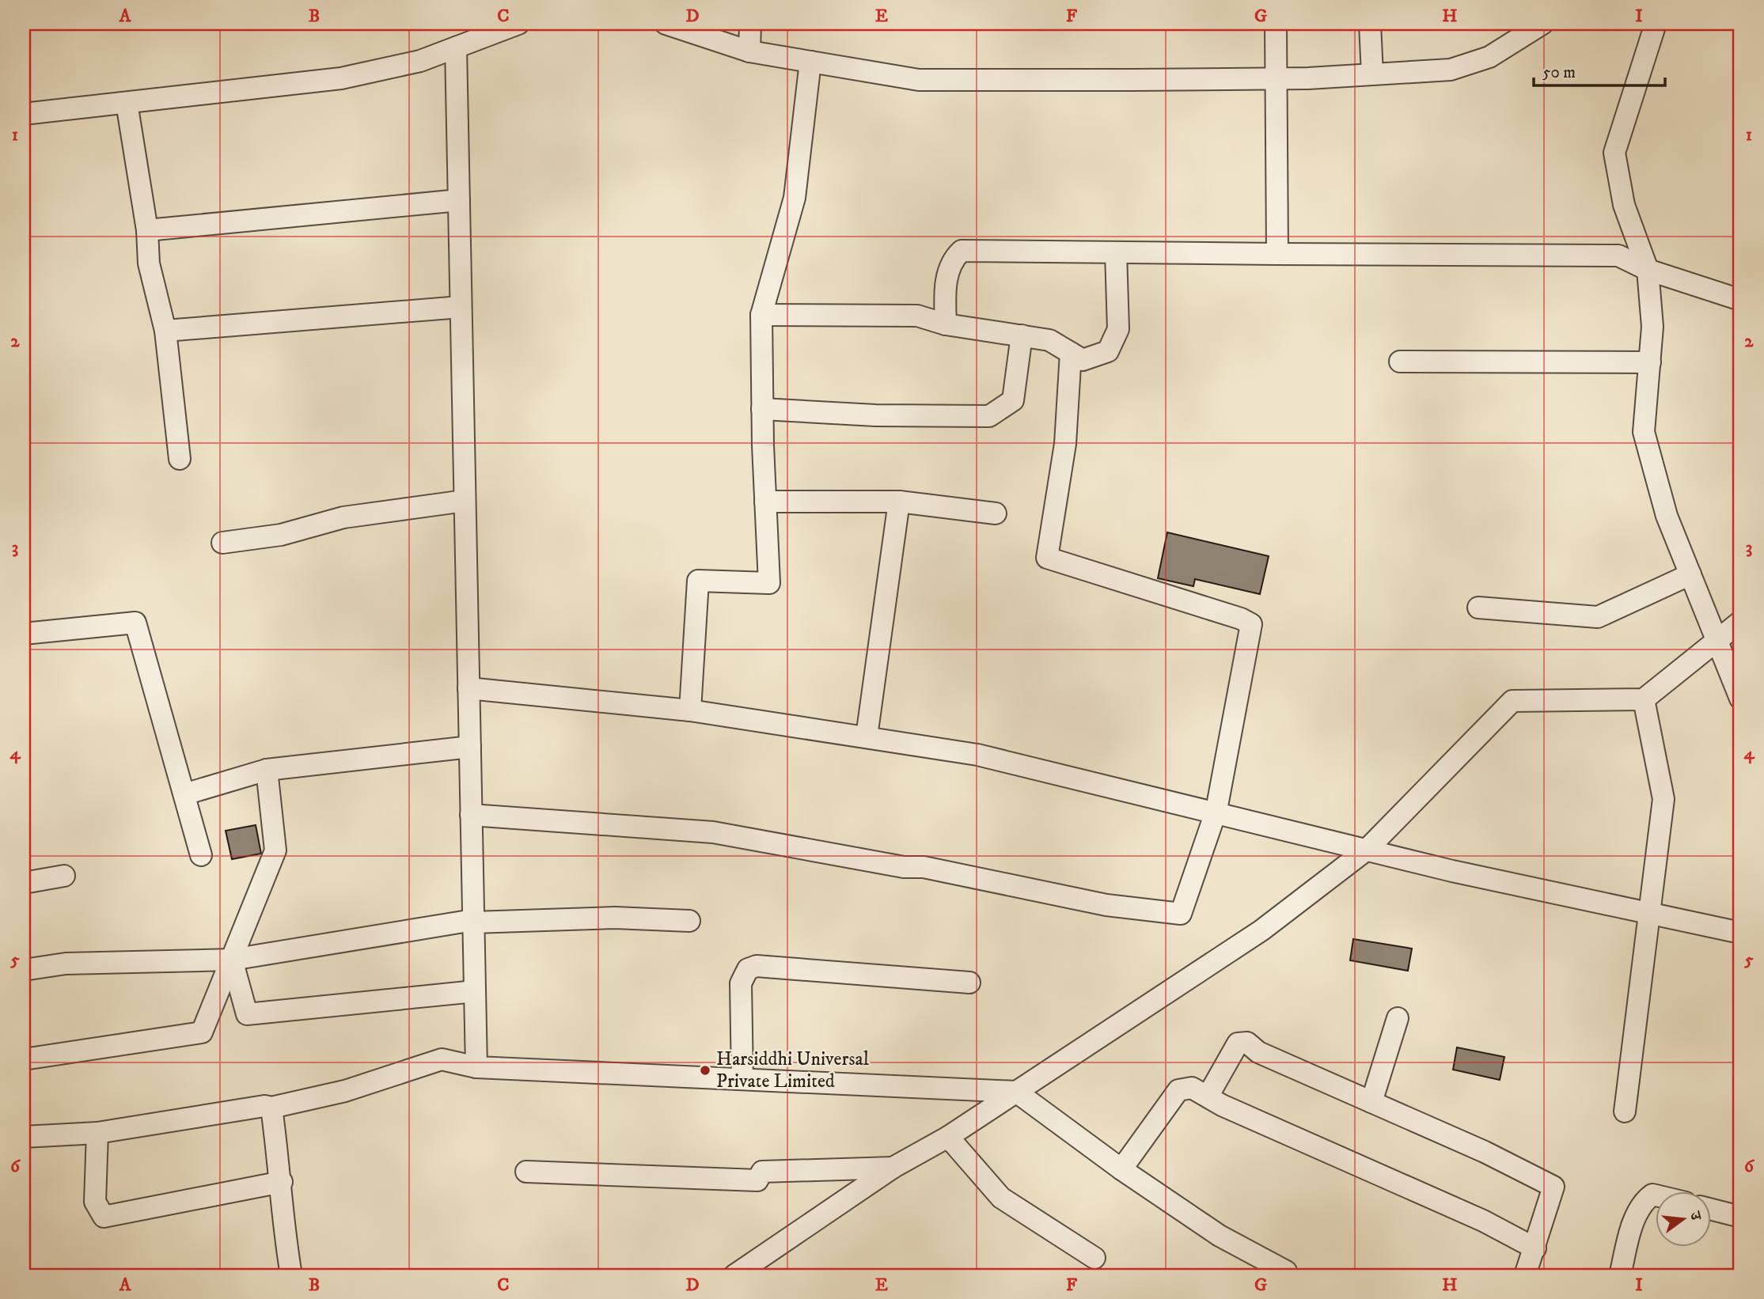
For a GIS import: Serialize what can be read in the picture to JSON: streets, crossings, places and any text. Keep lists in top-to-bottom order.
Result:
{
  "places": ["Harsiddhi Universal Private Limited"],
  "scale_bar": "50 m",
  "north": "right",
  "grid": {
    "columns": [
      "A",
      "B",
      "C",
      "D",
      "E",
      "F",
      "G",
      "H",
      "I"
    ],
    "rows": [
      "1",
      "2",
      "3",
      "4",
      "5",
      "6"
    ]
  }
}
